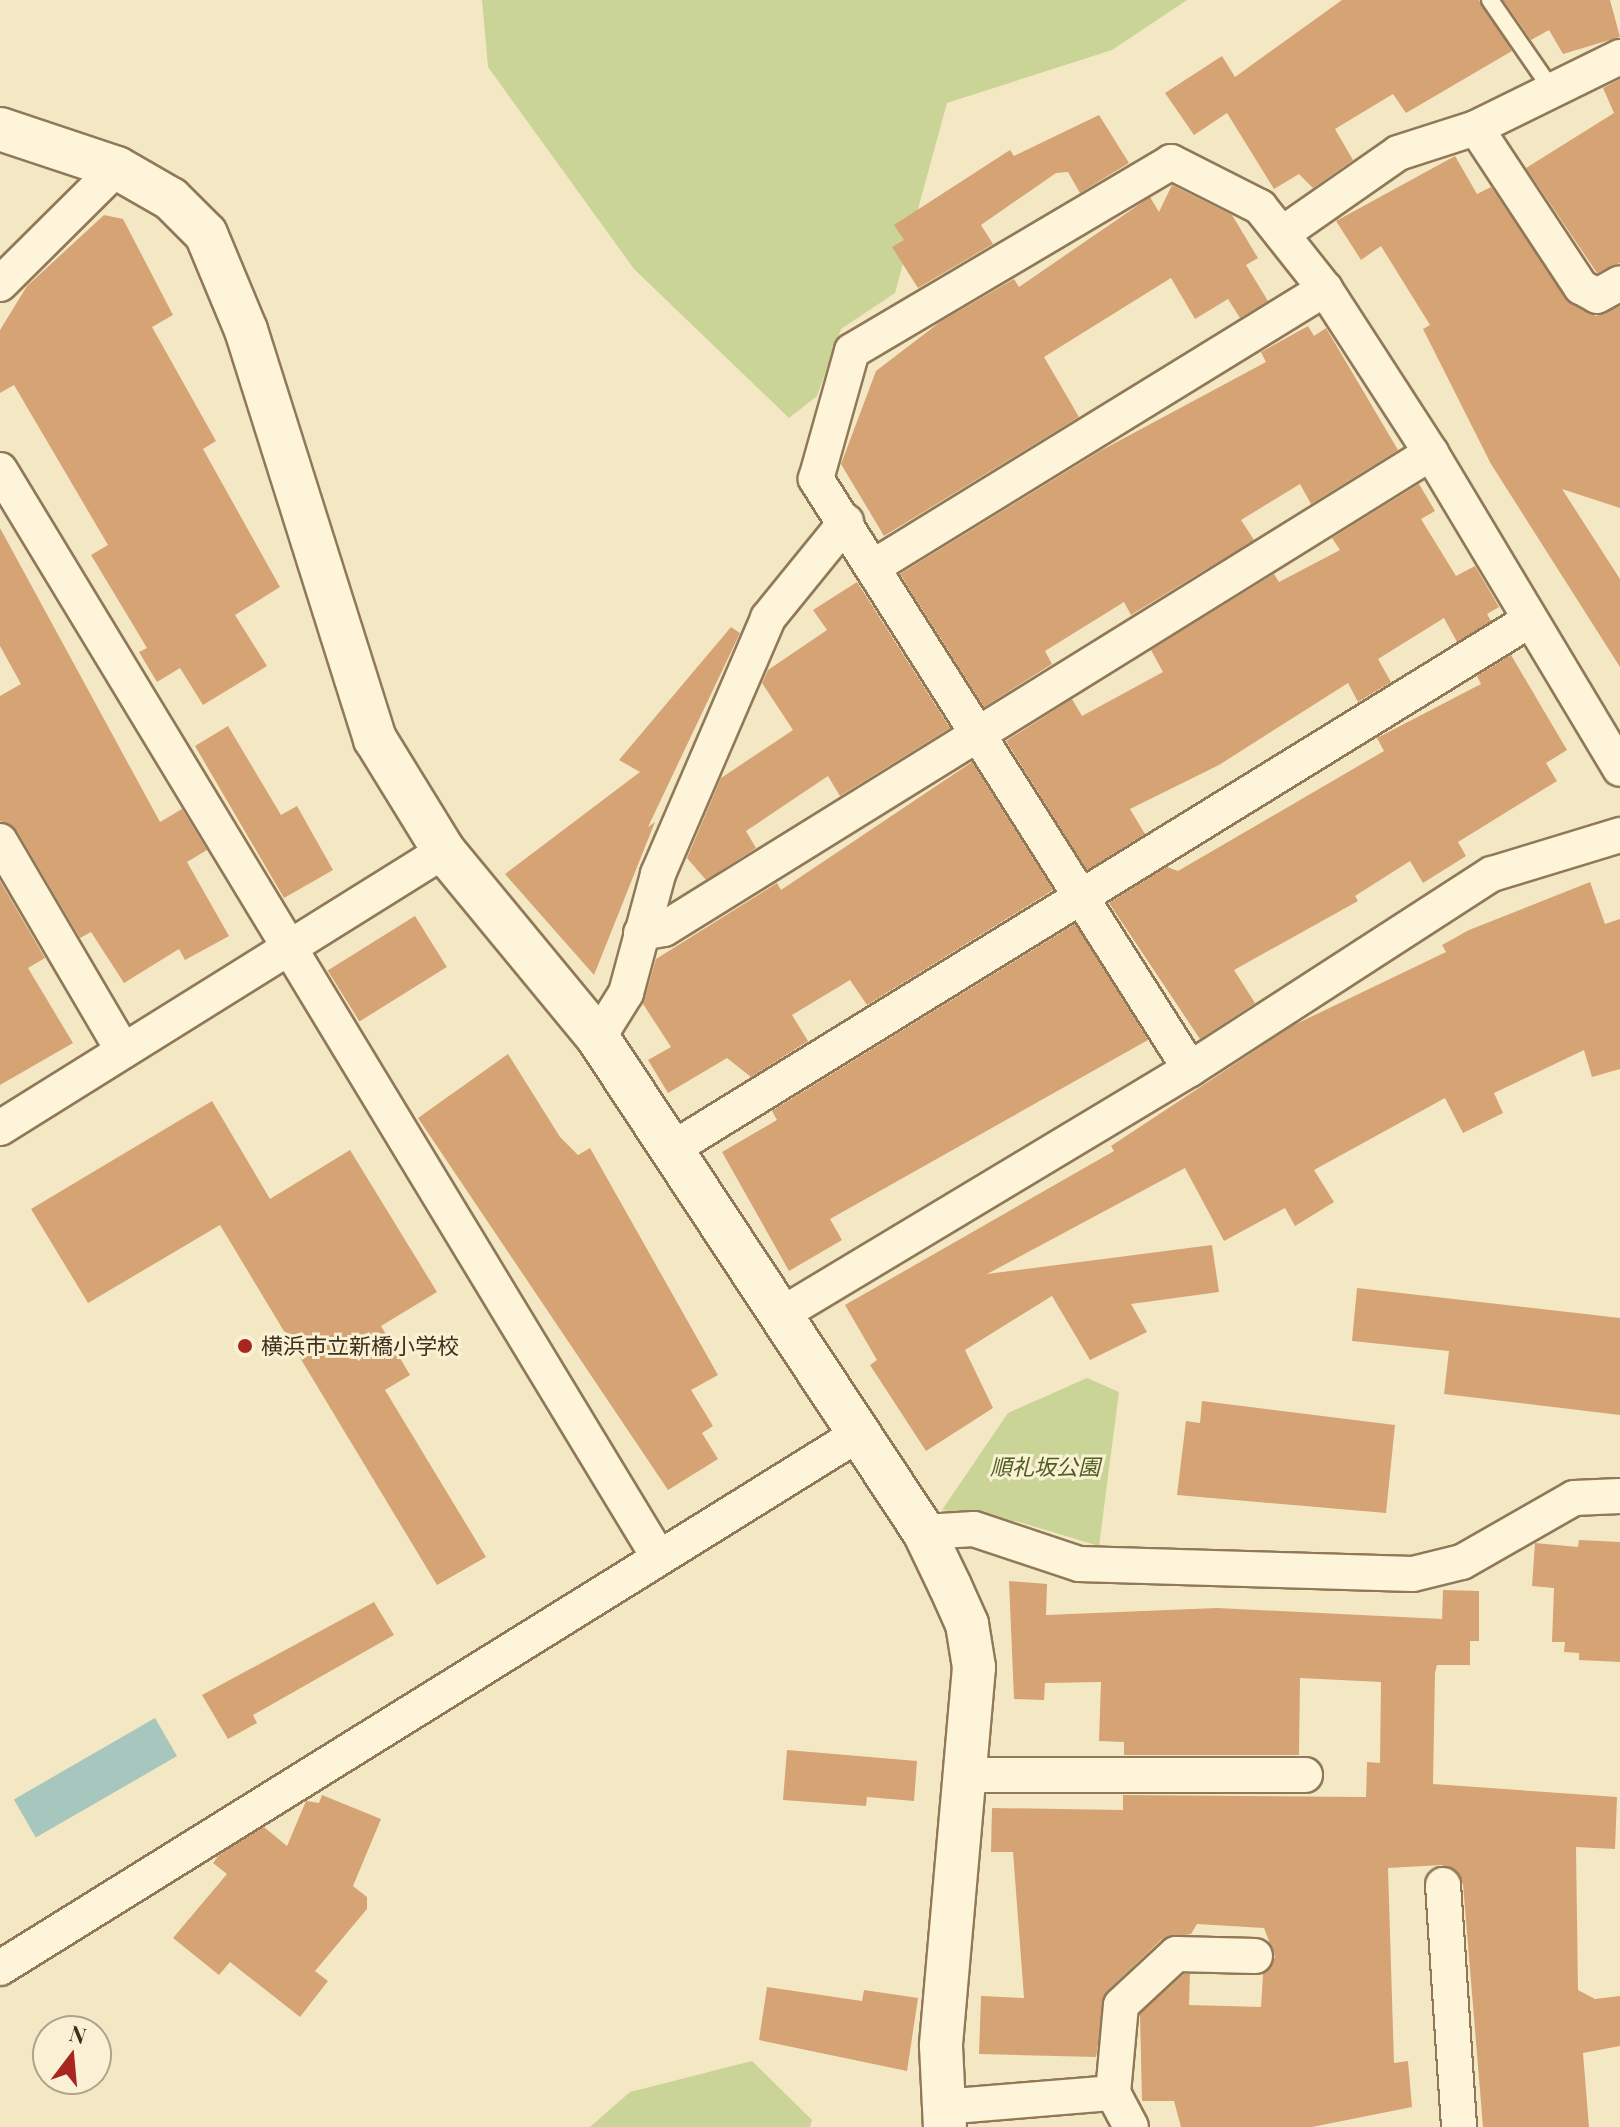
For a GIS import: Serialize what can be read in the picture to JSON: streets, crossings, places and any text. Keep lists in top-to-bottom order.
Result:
{
  "parks": ["順礼坂公園"],
  "places": ["横浜市立新橋小学校"],
  "north": "top"
}
